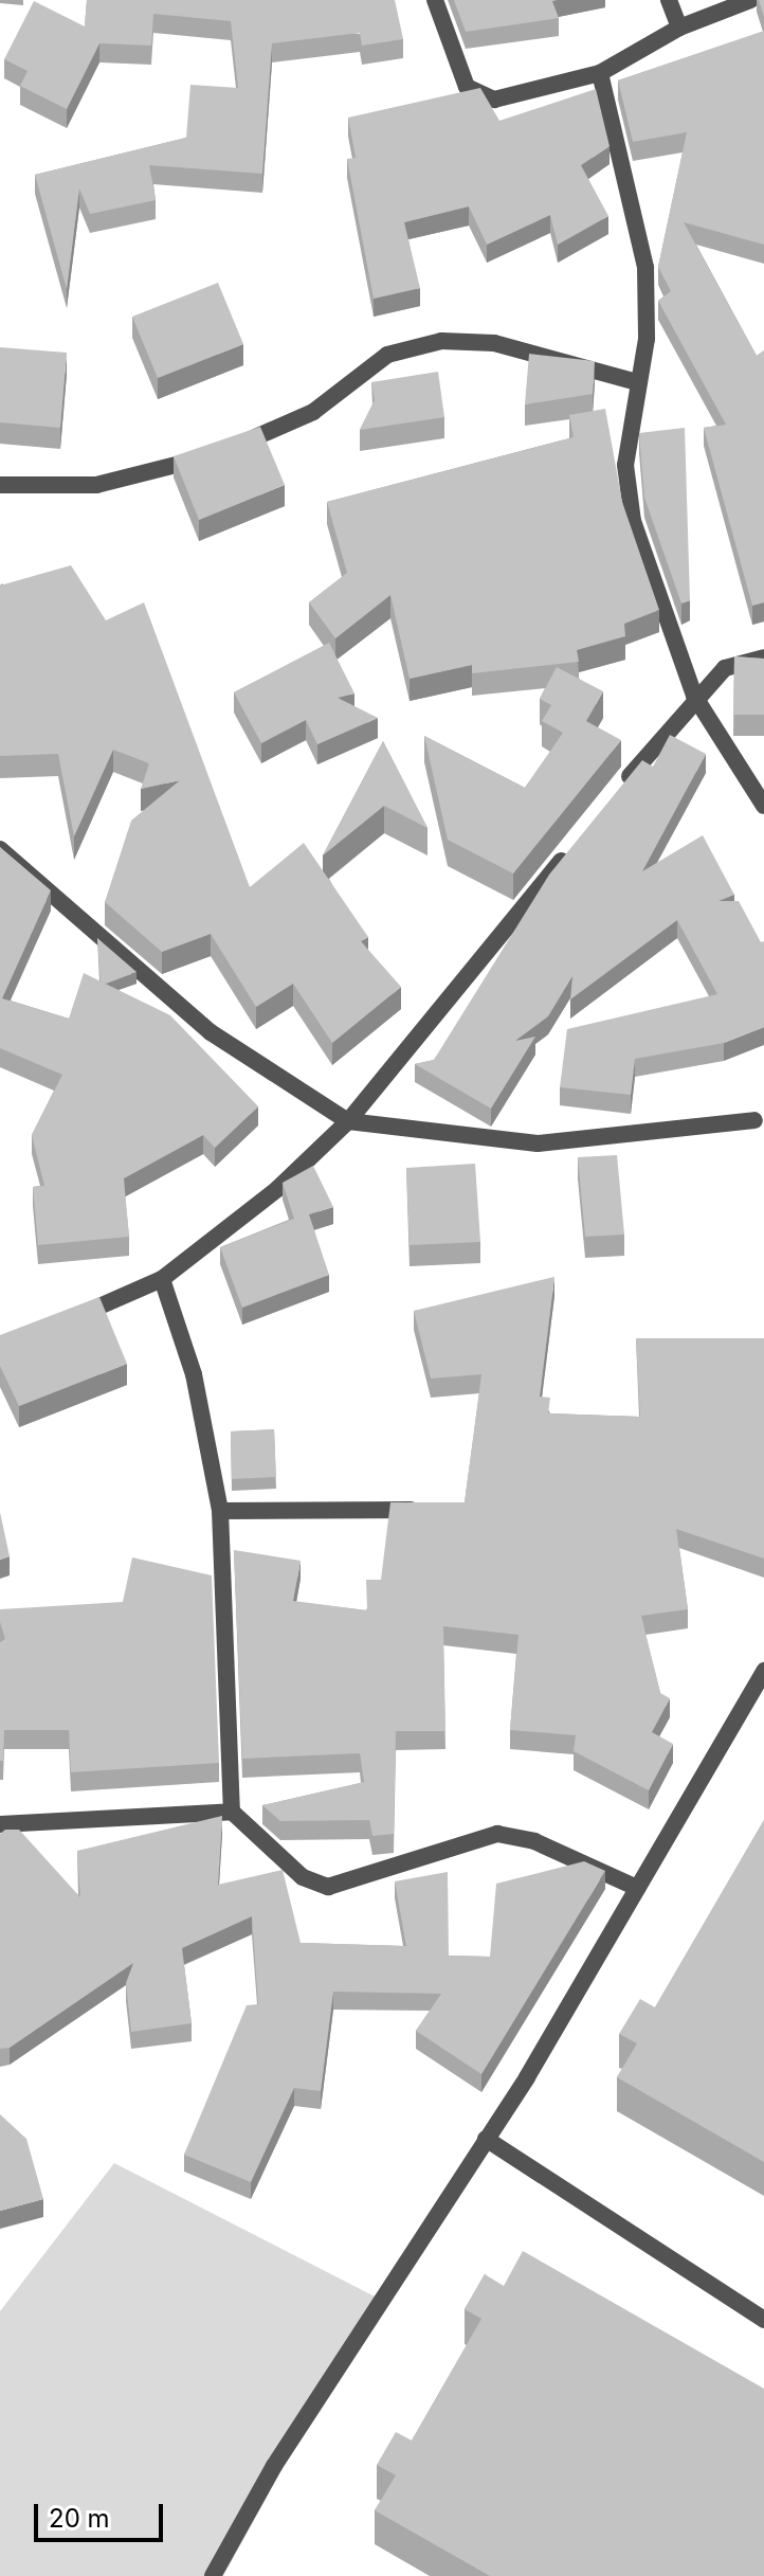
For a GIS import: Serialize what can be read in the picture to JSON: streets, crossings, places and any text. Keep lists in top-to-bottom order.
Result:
{
  "scale_bar": "20 m"
}
